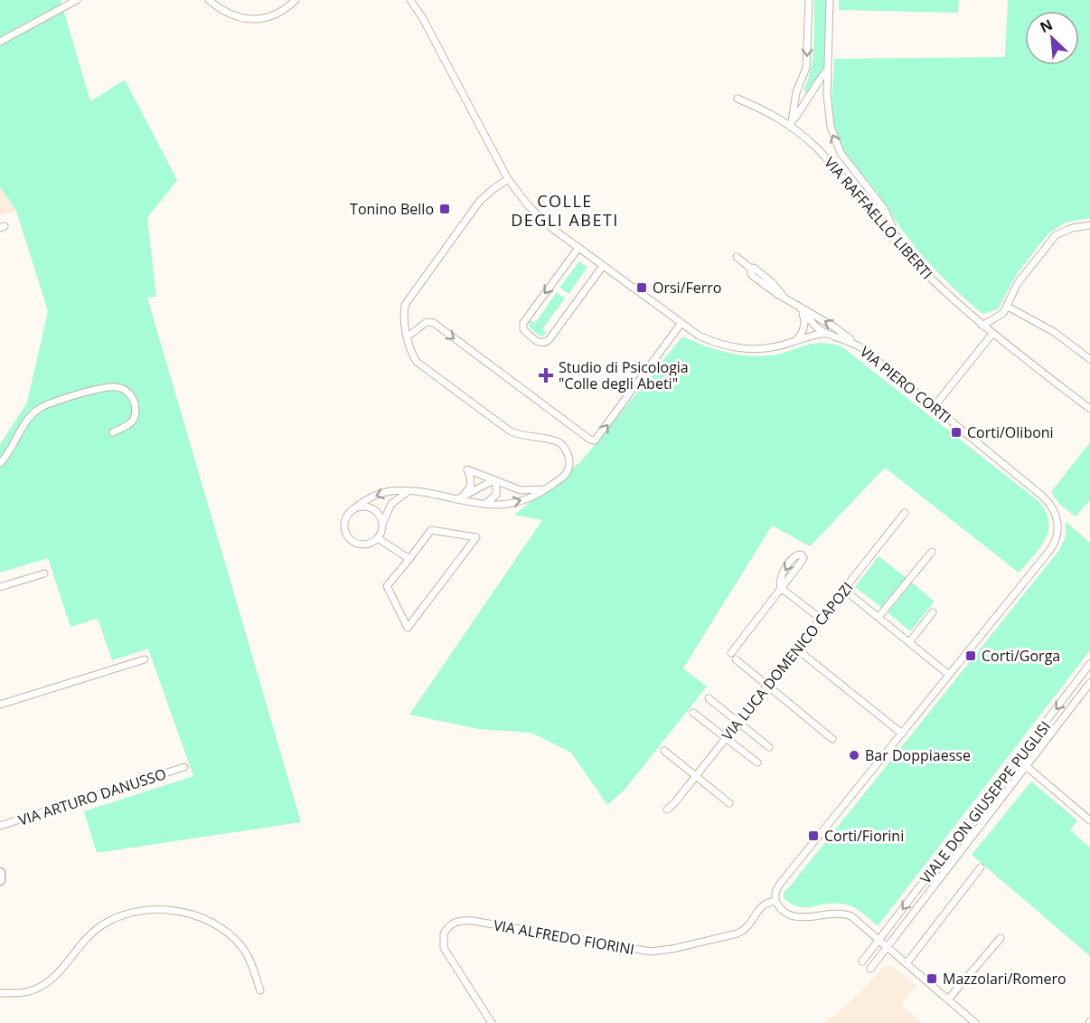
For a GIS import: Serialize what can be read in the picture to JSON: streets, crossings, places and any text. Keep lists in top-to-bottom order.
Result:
{
  "streets": {
    "street": [
      "VIA RAFFAELLO LIBERTI",
      "VIA PIERO CORTI",
      "VIA LUCA DOMENICO CAPOZI",
      "VIA ARTURO DANUSSO",
      "VIALE DON GIUSEPPE PUGLISI",
      "VIA ALFREDO FIORINI"
    ]
  },
  "crossings": [
    ["VIA PIERO CORTI", "VIA ALFREDO FIORINI"]
  ],
  "districts": ["COLLE DEGLI ABETI"],
  "places": {
    "transit": [
      "Tonino Bello",
      "Orsi/Ferro",
      "Corti/Oliboni",
      "Corti/Gorga",
      "Corti/Fiorini",
      "Mazzolari/Romero"
    ],
    "health": ["Studio di Psicologia \"Colle degli Abeti\""],
    "other": ["Bar Doppiaesse"]
  },
  "north": "top left"
}
